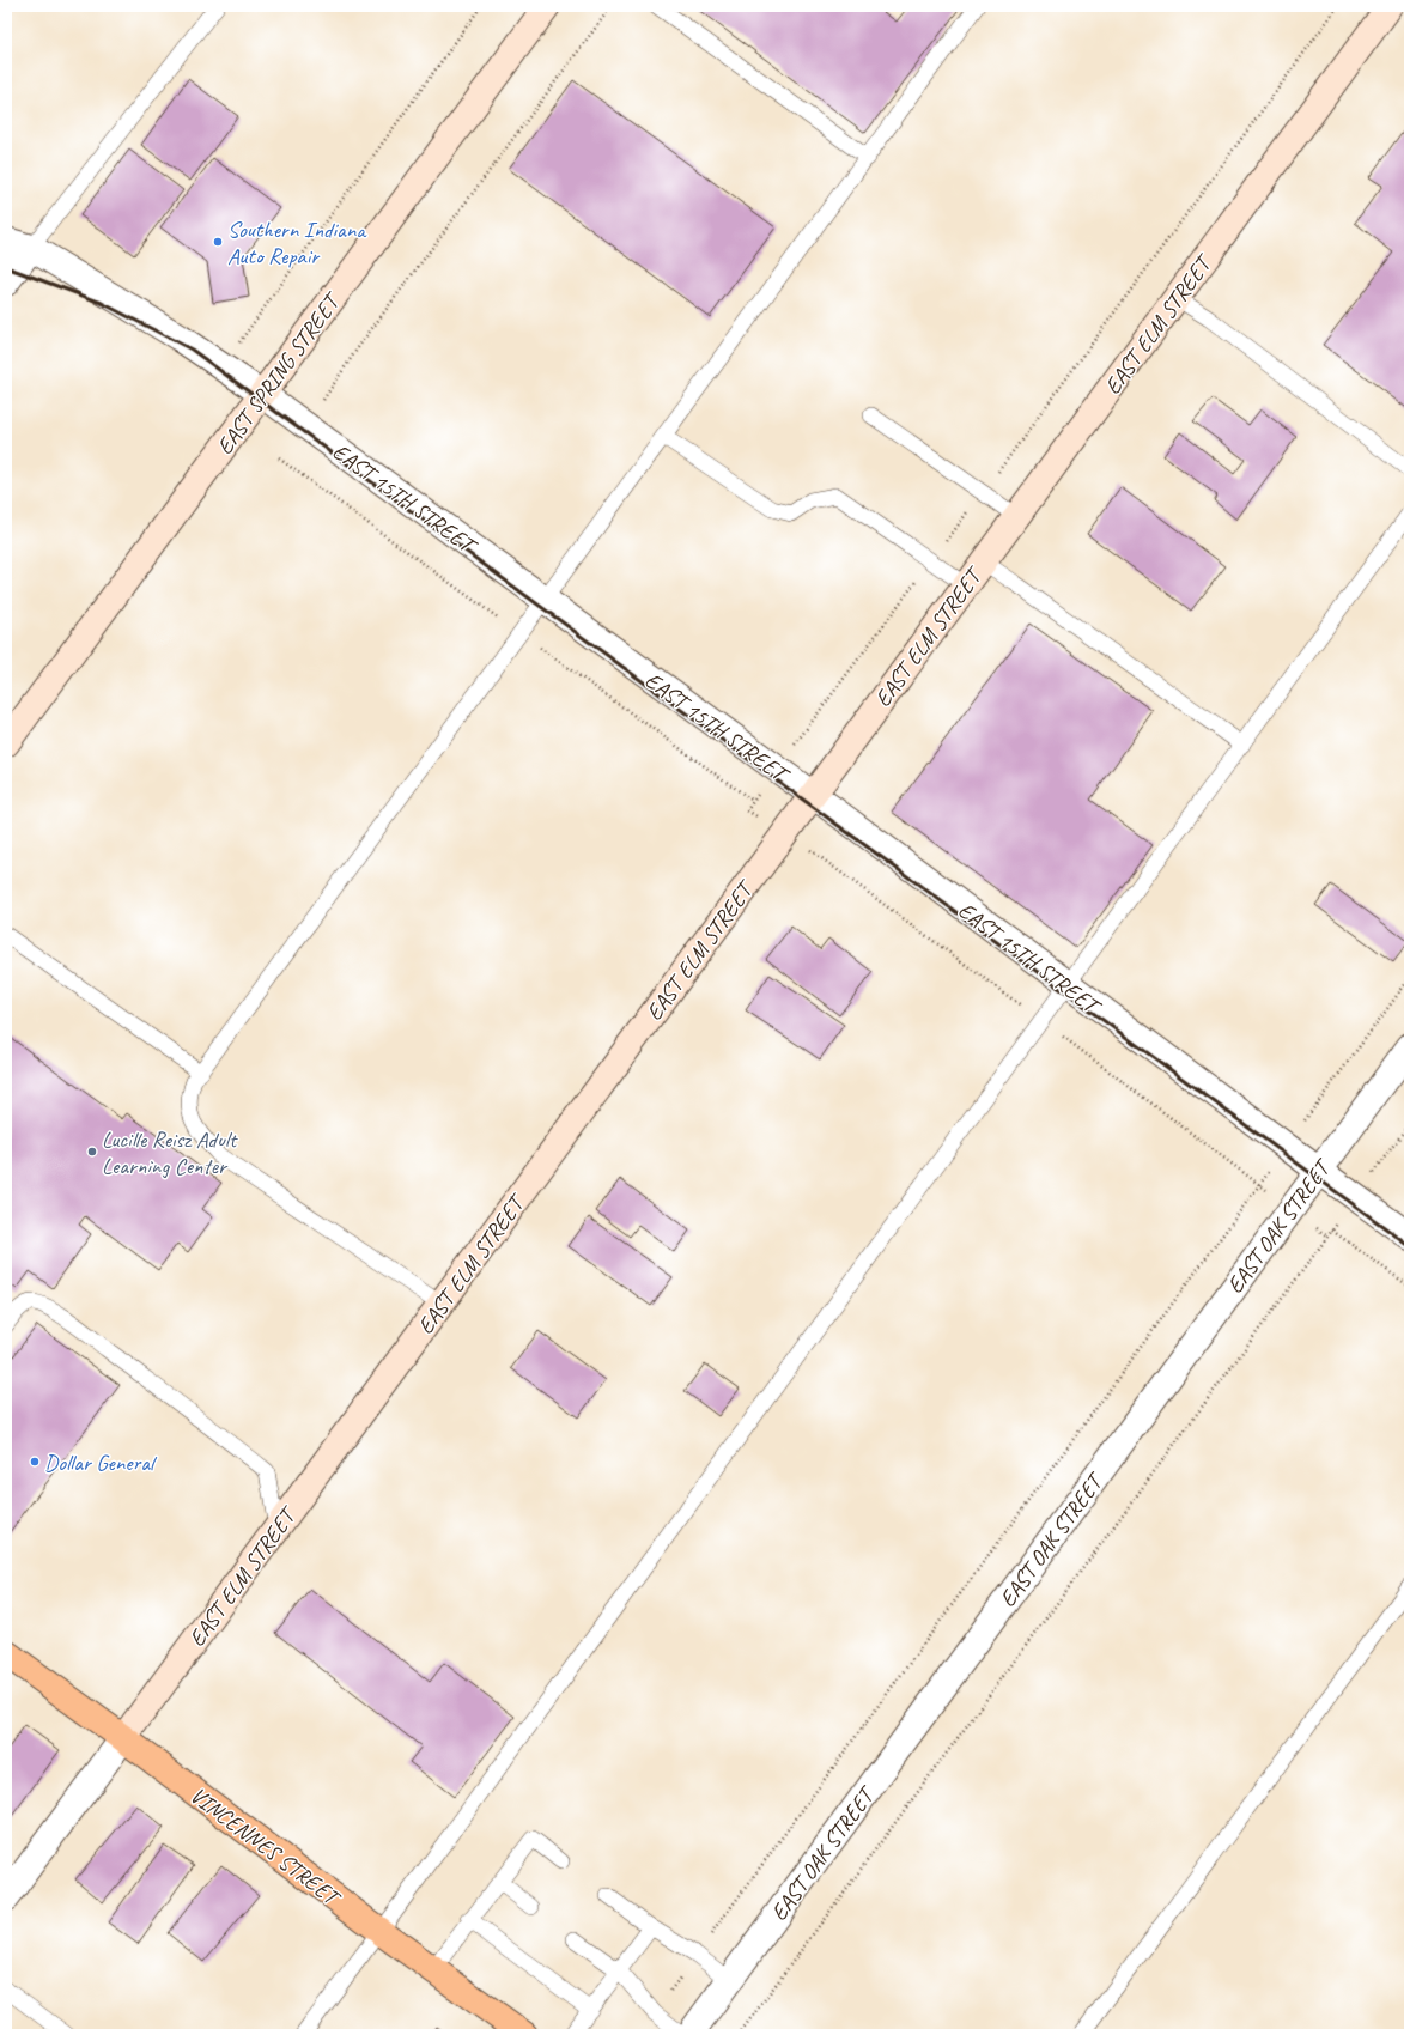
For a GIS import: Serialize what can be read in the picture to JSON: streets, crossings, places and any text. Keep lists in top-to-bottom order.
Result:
{
  "streets": {
    "main road": ["EAST ELM STREET", "EAST SPRING STREET", "VINCENNES STREET"],
    "street": ["EAST 15TH STREET", "EAST OAK STREET"]
  },
  "crossings": [
    ["EAST ELM STREET", "EAST 15TH STREET"],
    ["EAST ELM STREET", "VINCENNES STREET"],
    ["EAST SPRING STREET", "EAST 15TH STREET"],
    ["EAST 15TH STREET", "EAST OAK STREET"]
  ],
  "places": ["Southern Indiana Auto Repair", "Lucille Reisz Adult Learning Center", "Dollar General"]
}
